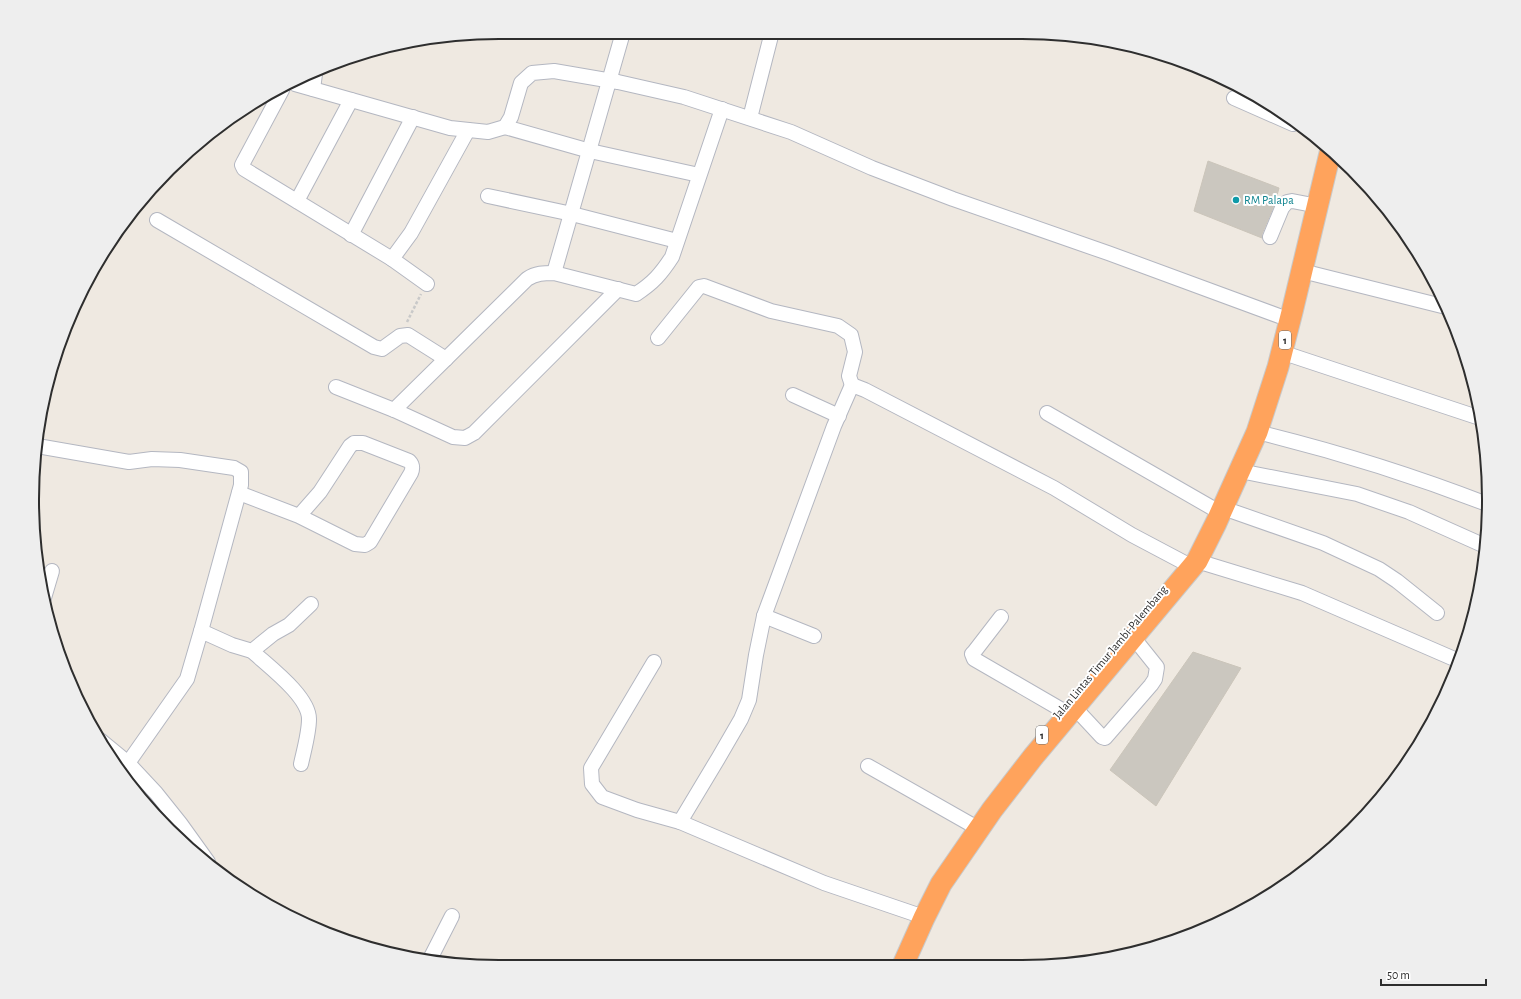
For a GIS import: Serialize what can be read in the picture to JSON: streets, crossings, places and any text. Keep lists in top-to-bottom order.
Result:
{
  "streets": {
    "highway": ["1", "Jalan Lintas Timur Jambi-Palembang"]
  },
  "places": ["RM Palapa"],
  "scale_bar": "50 m"
}
